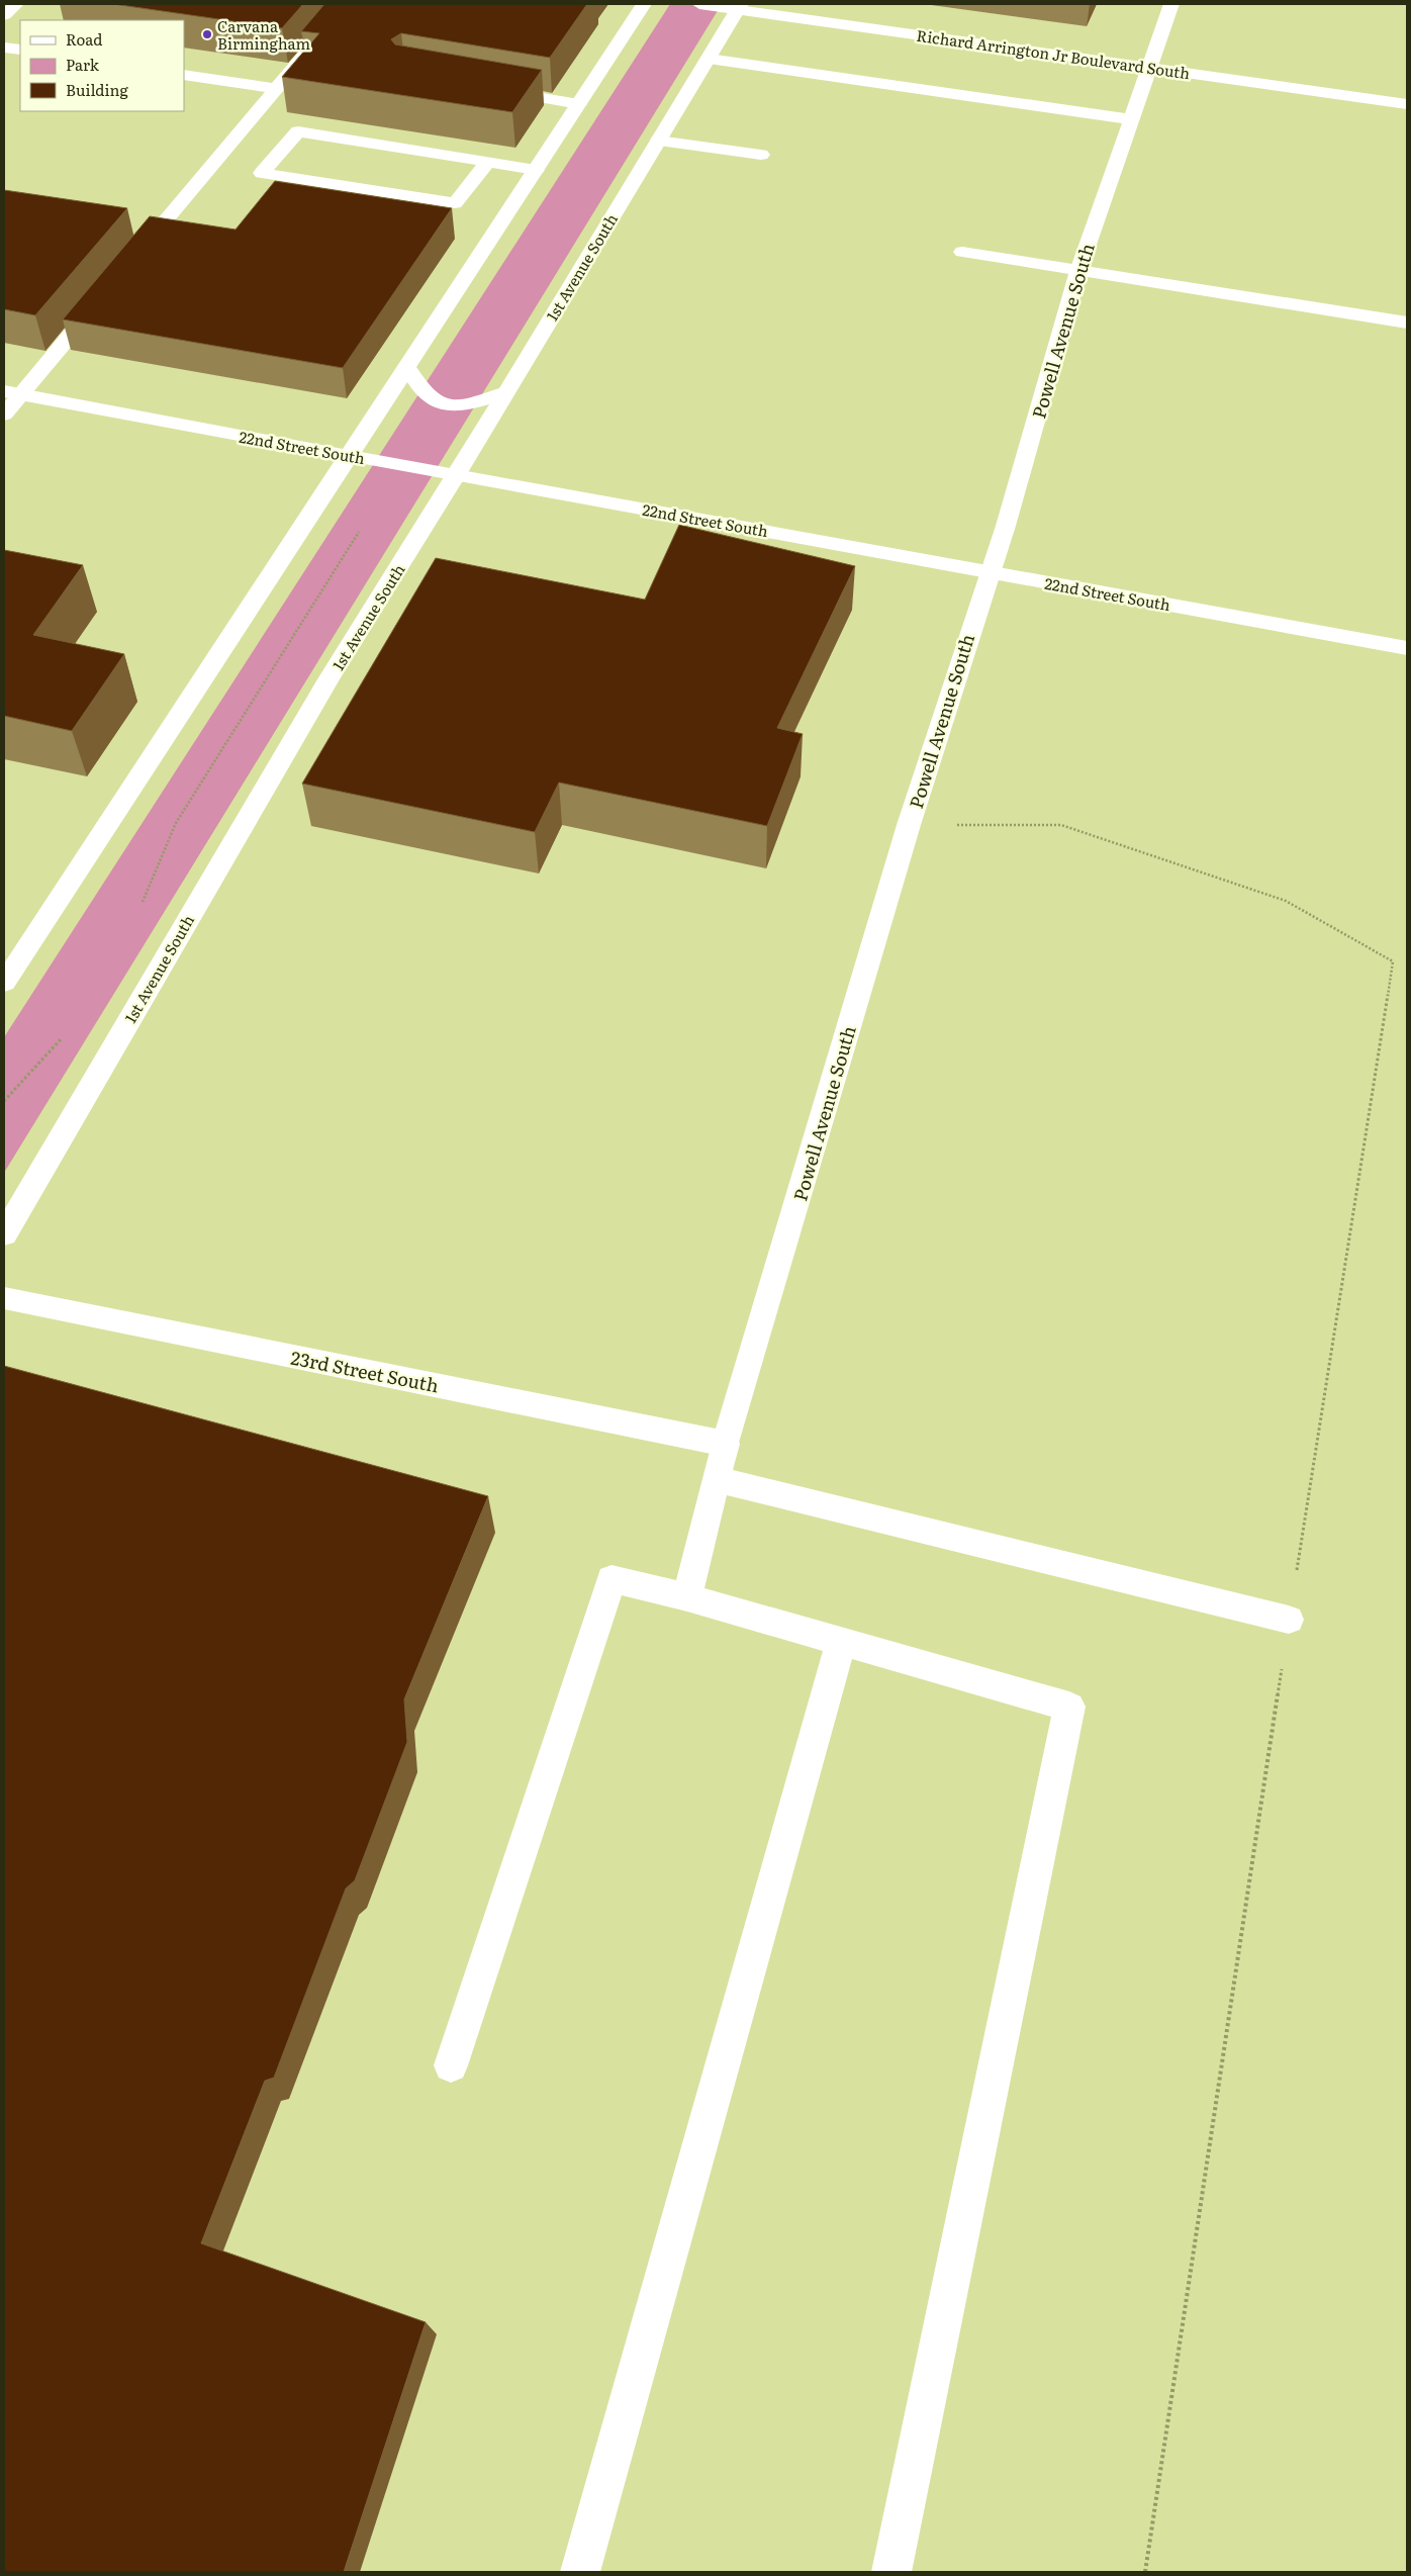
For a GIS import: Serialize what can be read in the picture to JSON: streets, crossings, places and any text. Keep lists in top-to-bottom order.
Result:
{
  "streets": {
    "street": [
      "Richard Arrington Jr Boulevard South",
      "1st Avenue South",
      "Powell Avenue South",
      "22nd Street South",
      "23rd Street South"
    ]
  },
  "crossings": [
    ["1st Avenue South", "22nd Street South"],
    ["Powell Avenue South", "23rd Street South"]
  ],
  "places": ["Carvana Birmingham"],
  "legend": ["Road", "Park", "Building"]
}
